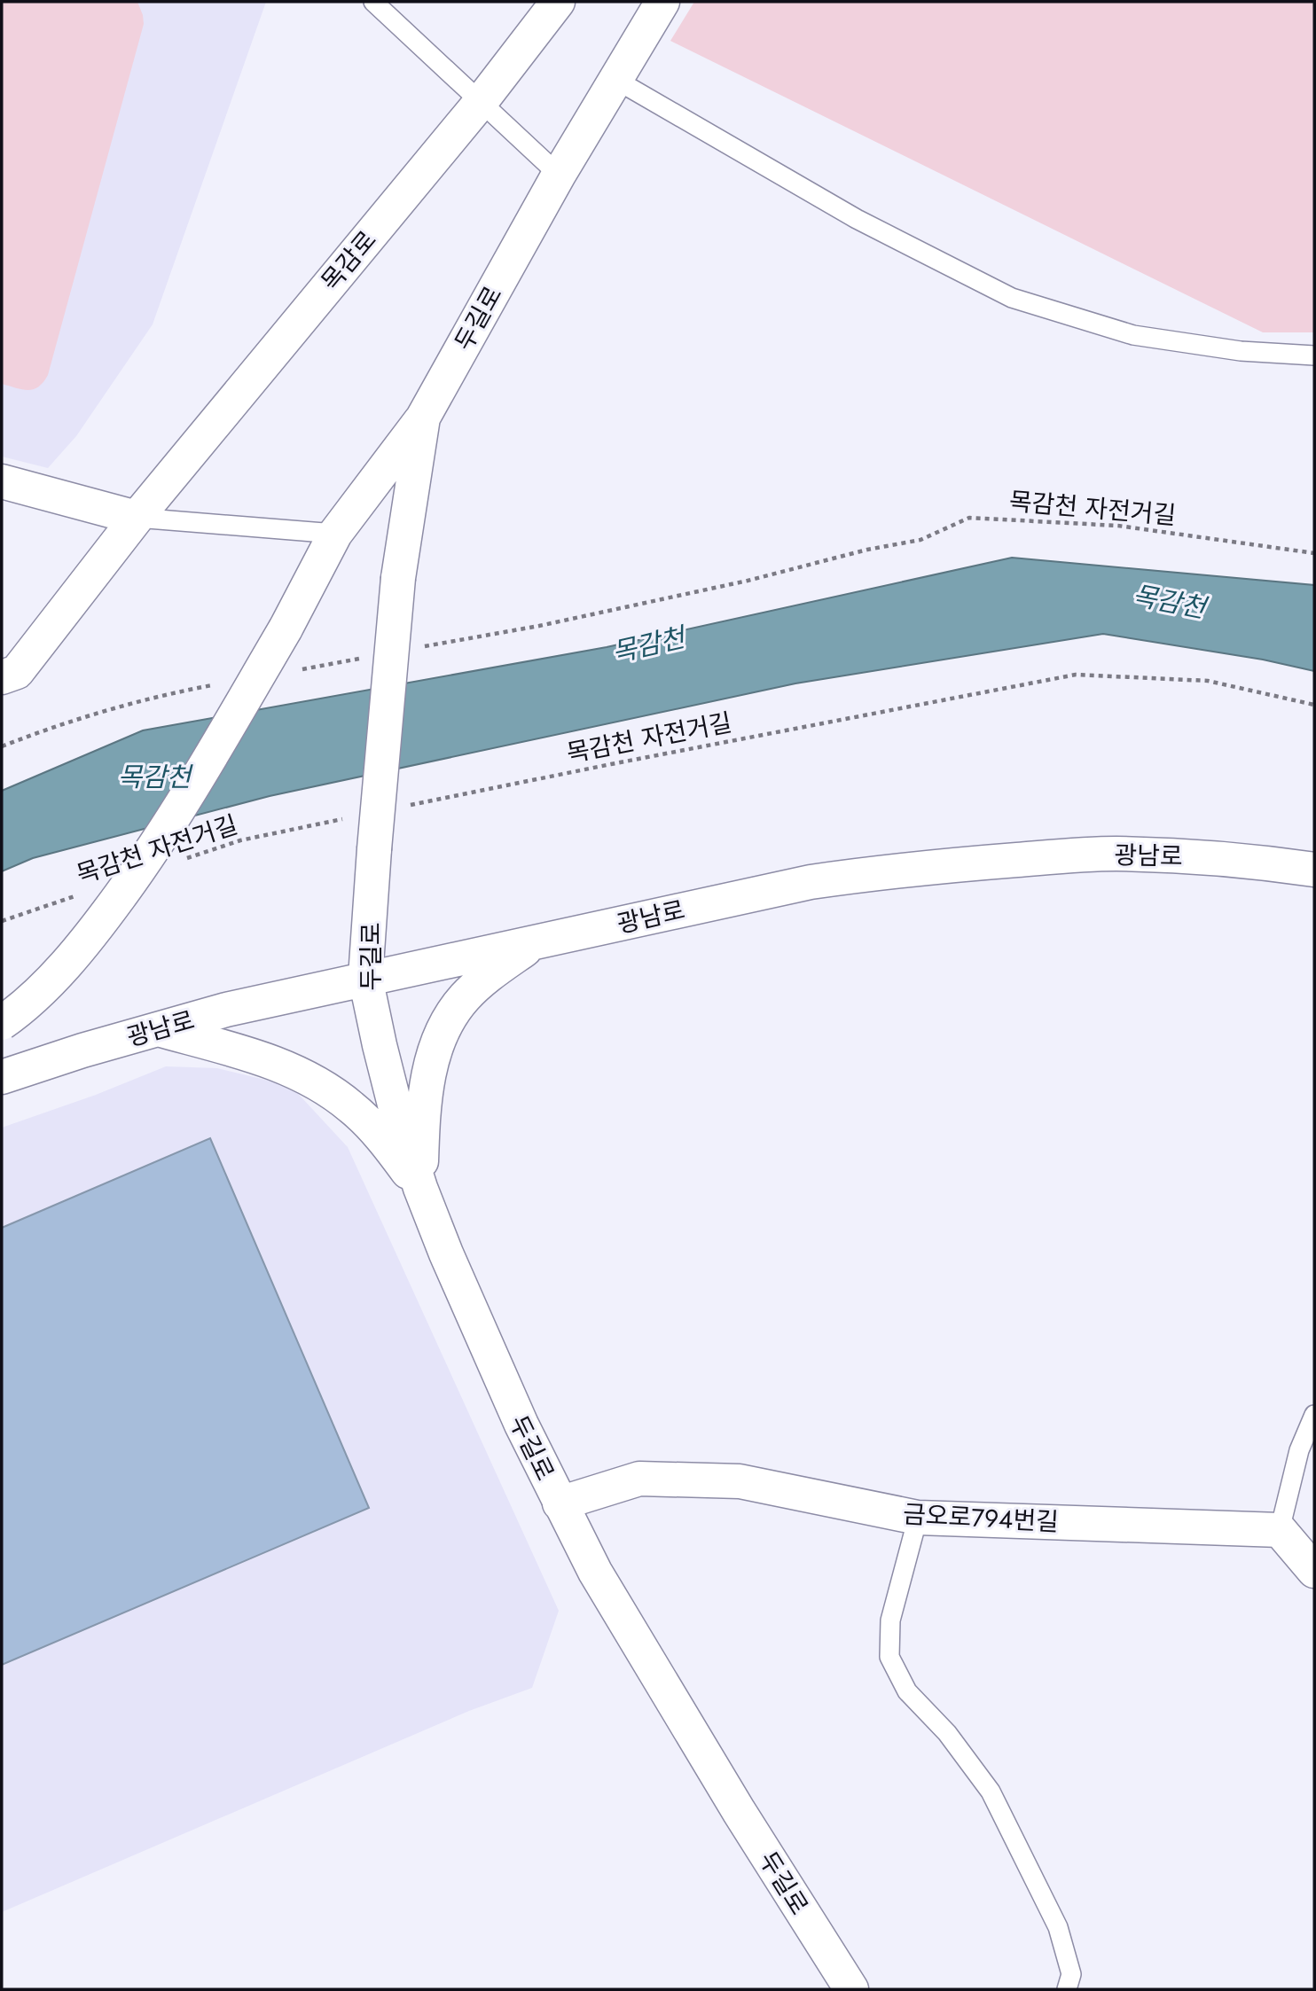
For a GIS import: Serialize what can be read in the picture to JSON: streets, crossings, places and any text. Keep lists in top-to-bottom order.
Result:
{
  "streets": {
    "street": [
      "목감로",
      "두길로",
      "광남로",
      "금오로794번길"
    ],
    "path": ["목감천 자전거길"]
  },
  "crossings": [
    ["두길로", "광남로"],
    ["두길로", "금오로794번길"]
  ],
  "water": ["목감천"]
}
